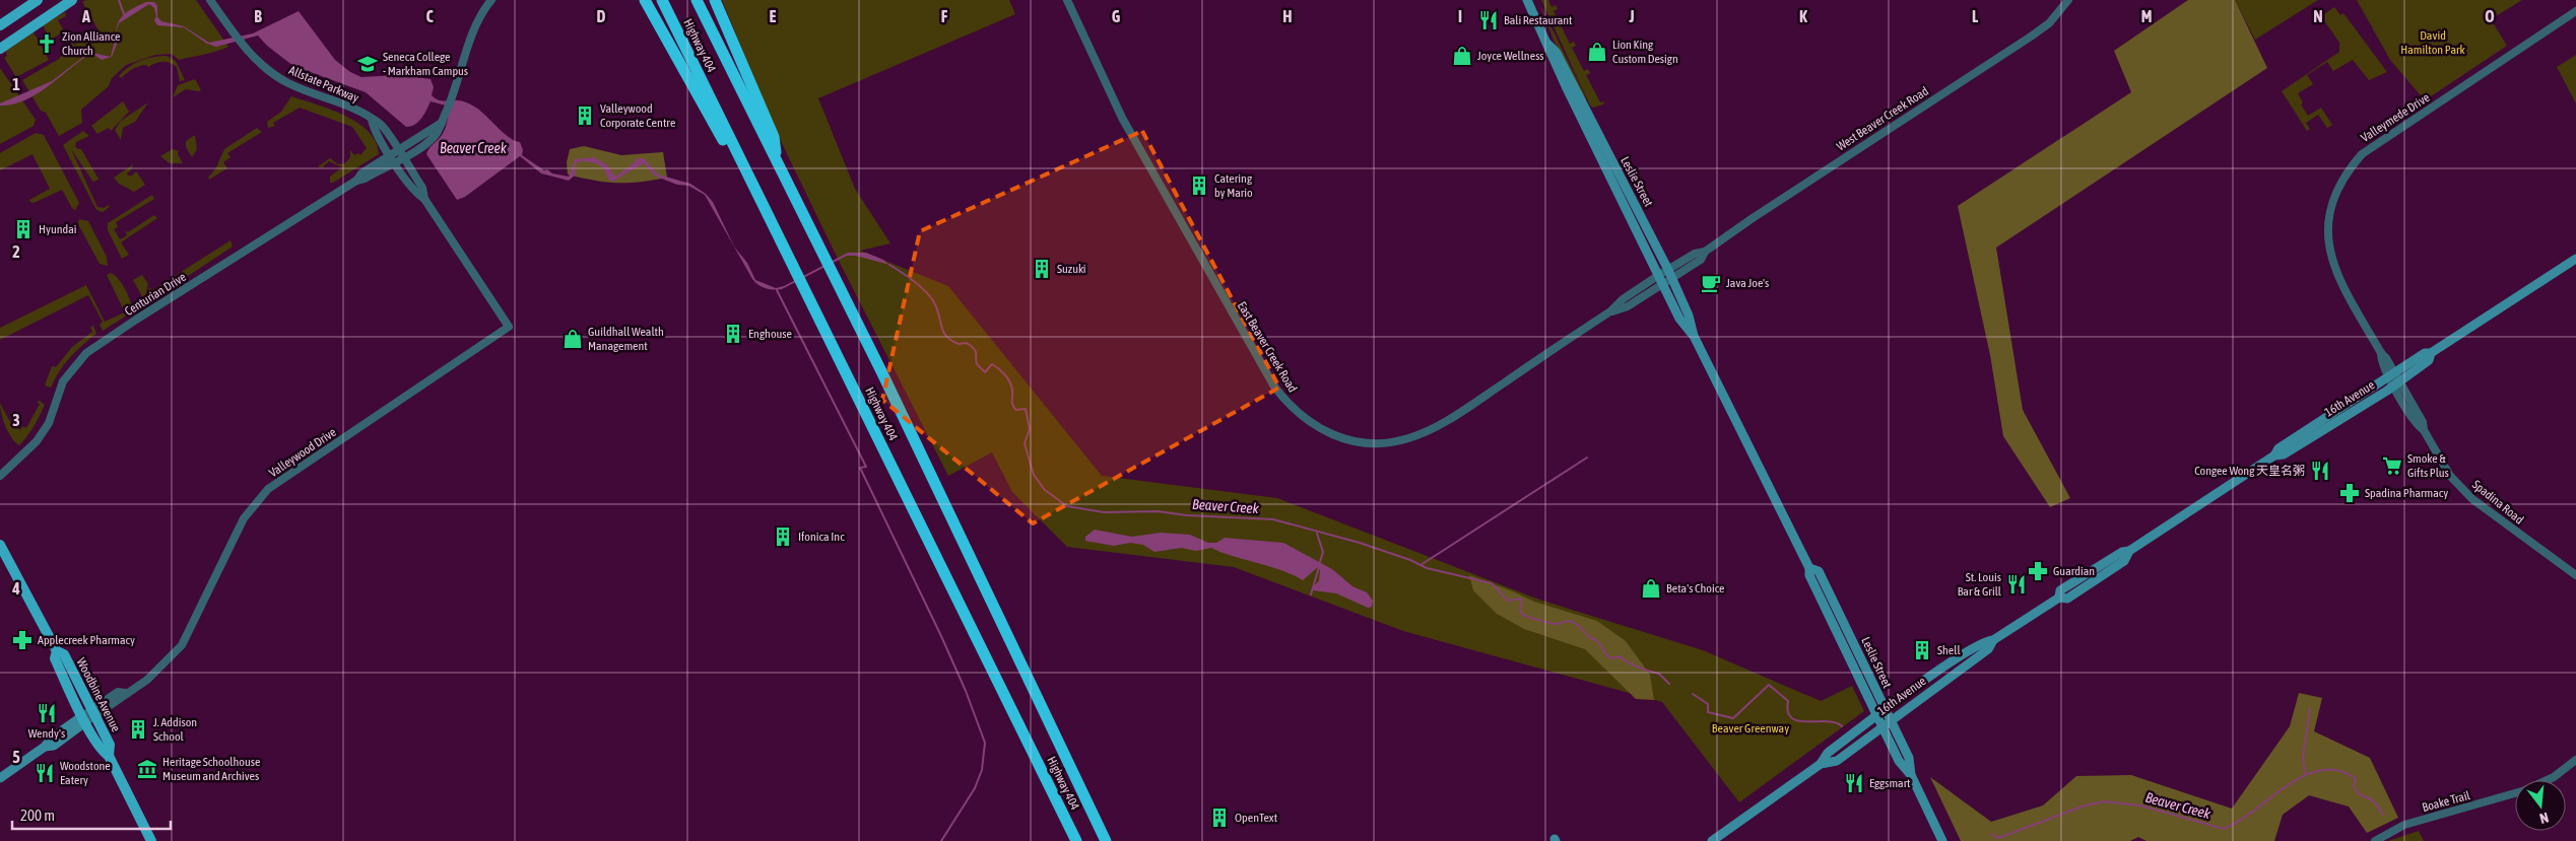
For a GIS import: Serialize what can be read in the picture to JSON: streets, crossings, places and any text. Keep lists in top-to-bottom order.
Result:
{
  "streets": {
    "highway": ["Highway 404"],
    "main road": ["Leslie Street", "16th Avenue", "Woodbine Avenue"],
    "street": [
      "Allstate Parkway",
      "Valleymede Drive",
      "West Beaver Creek Road",
      "Centurian Drive",
      "East Beaver Creek Road",
      "Valleywood Drive",
      "Spadina Road",
      "Boake Trail"
    ]
  },
  "crossings": [
    ["Allstate Parkway", "Centurian Drive"],
    ["Allstate Parkway", "Valleywood Drive"],
    ["Valleymede Drive", "16th Avenue"],
    ["Valleymede Drive", "Spadina Road"],
    ["West Beaver Creek Road", "Leslie Street"],
    ["West Beaver Creek Road", "East Beaver Creek Road"],
    ["Leslie Street", "East Beaver Creek Road"],
    ["Leslie Street", "16th Avenue"],
    ["16th Avenue", "Spadina Road"],
    ["Valleywood Drive", "Woodbine Avenue"]
  ],
  "water": ["Beaver Creek"],
  "parks": ["David Hamilton Park", "Beaver Greenway"],
  "places": {
    "restaurant": [
      "Bali Restaurant",
      "Congee Wong 天皇名粥",
      "St. Louis Bar & Grill",
      "Wendy's",
      "Woodstone Eatery",
      "Eggsmart"
    ],
    "church": ["Zion Alliance Church"],
    "shop": [
      "Lion King Custom Design",
      "Joyce Wellness",
      "Guildhall Wealth Management",
      "Beta's Choice"
    ],
    "school or university": ["Seneca College - Markham Campus"],
    "building": [
      "Valleywood Corporate Centre",
      "Catering by Mario",
      "Hyundai",
      "Suzuki",
      "Enghouse",
      "Ifonica Inc",
      "Shell",
      "J. Addison School",
      "OpenText"
    ],
    "cafe": ["Java Joe's"],
    "supermarket": ["Smoke & Gifts Plus"],
    "pharmacy": ["Spadina Pharmacy", "Guardian", "Applecreek Pharmacy"],
    "museum": ["Heritage Schoolhouse Museum and Archives"]
  },
  "scale_bar": "200 m",
  "north": "bottom",
  "grid": {
    "columns": [
      "A",
      "B",
      "C",
      "D",
      "E",
      "F",
      "G",
      "H",
      "I",
      "J",
      "K",
      "L",
      "M",
      "N",
      "O"
    ],
    "rows": [
      "1",
      "2",
      "3",
      "4",
      "5"
    ]
  }
}
